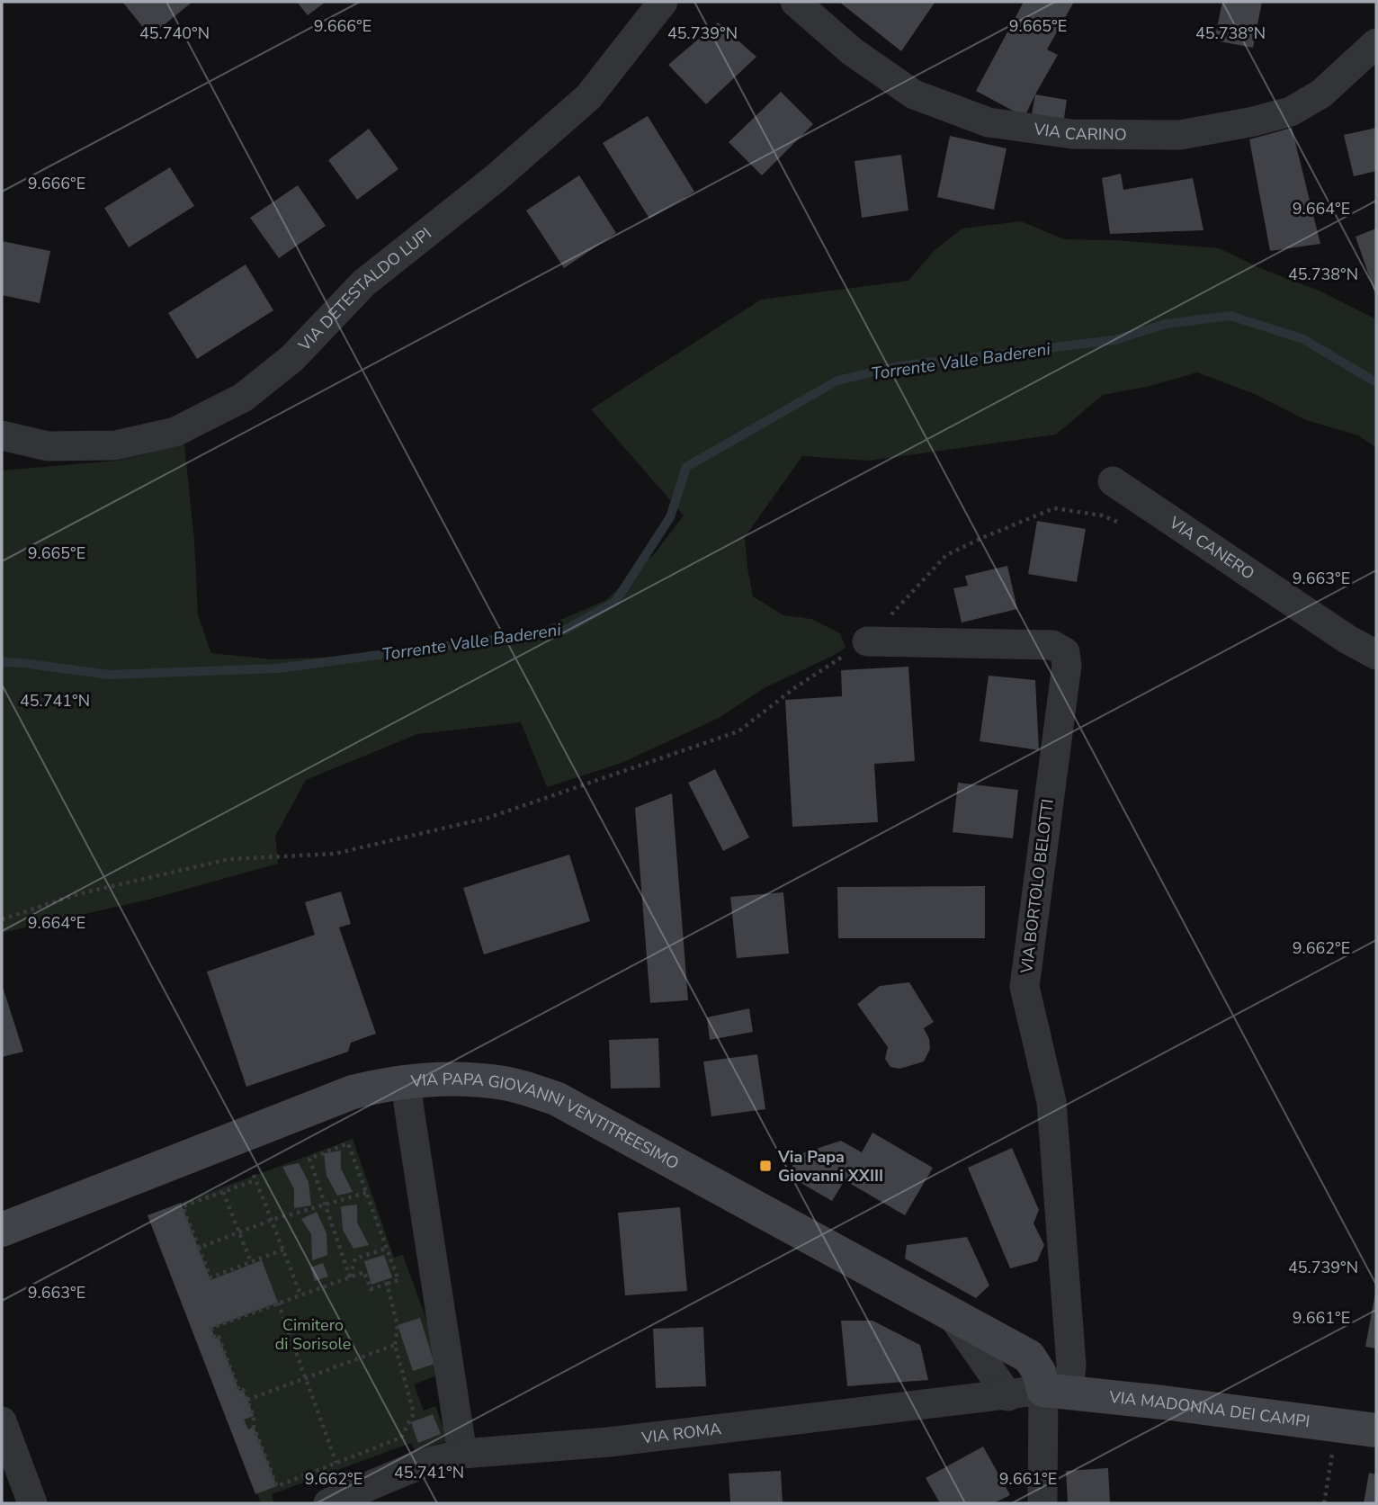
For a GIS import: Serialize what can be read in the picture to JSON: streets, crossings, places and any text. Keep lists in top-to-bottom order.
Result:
{
  "streets": {
    "street": [
      "VIA CARINO",
      "VIA DETESTALDO LUPI",
      "VIA CANERO",
      "VIA BORTOLO BELOTTI",
      "VIA PAPA GIOVANNI VENTITREESIMO",
      "VIA MADONNA DEI CAMPI",
      "VIA ROMA"
    ]
  },
  "crossings": [
    ["VIA BORTOLO BELOTTI", "VIA PAPA GIOVANNI VENTITREESIMO"],
    ["VIA BORTOLO BELOTTI", "VIA MADONNA DEI CAMPI"],
    ["VIA BORTOLO BELOTTI", "VIA ROMA"],
    ["VIA PAPA GIOVANNI VENTITREESIMO", "VIA MADONNA DEI CAMPI"],
    ["VIA PAPA GIOVANNI VENTITREESIMO", "VIA ROMA"],
    ["VIA MADONNA DEI CAMPI", "VIA ROMA"]
  ],
  "water": ["Torrente Valle Badereni"],
  "parks": ["Cimitero di Sorisole"],
  "places": {
    "transit": ["Via Papa Giovanni XXIII"]
  },
  "coordinates": [
    "9.666°E",
    "9.665°E",
    "45.740°N",
    "45.739°N",
    "45.738°N",
    "9.664°E",
    "9.663°E",
    "45.741°N",
    "9.662°E",
    "9.661°E"
  ]
}
